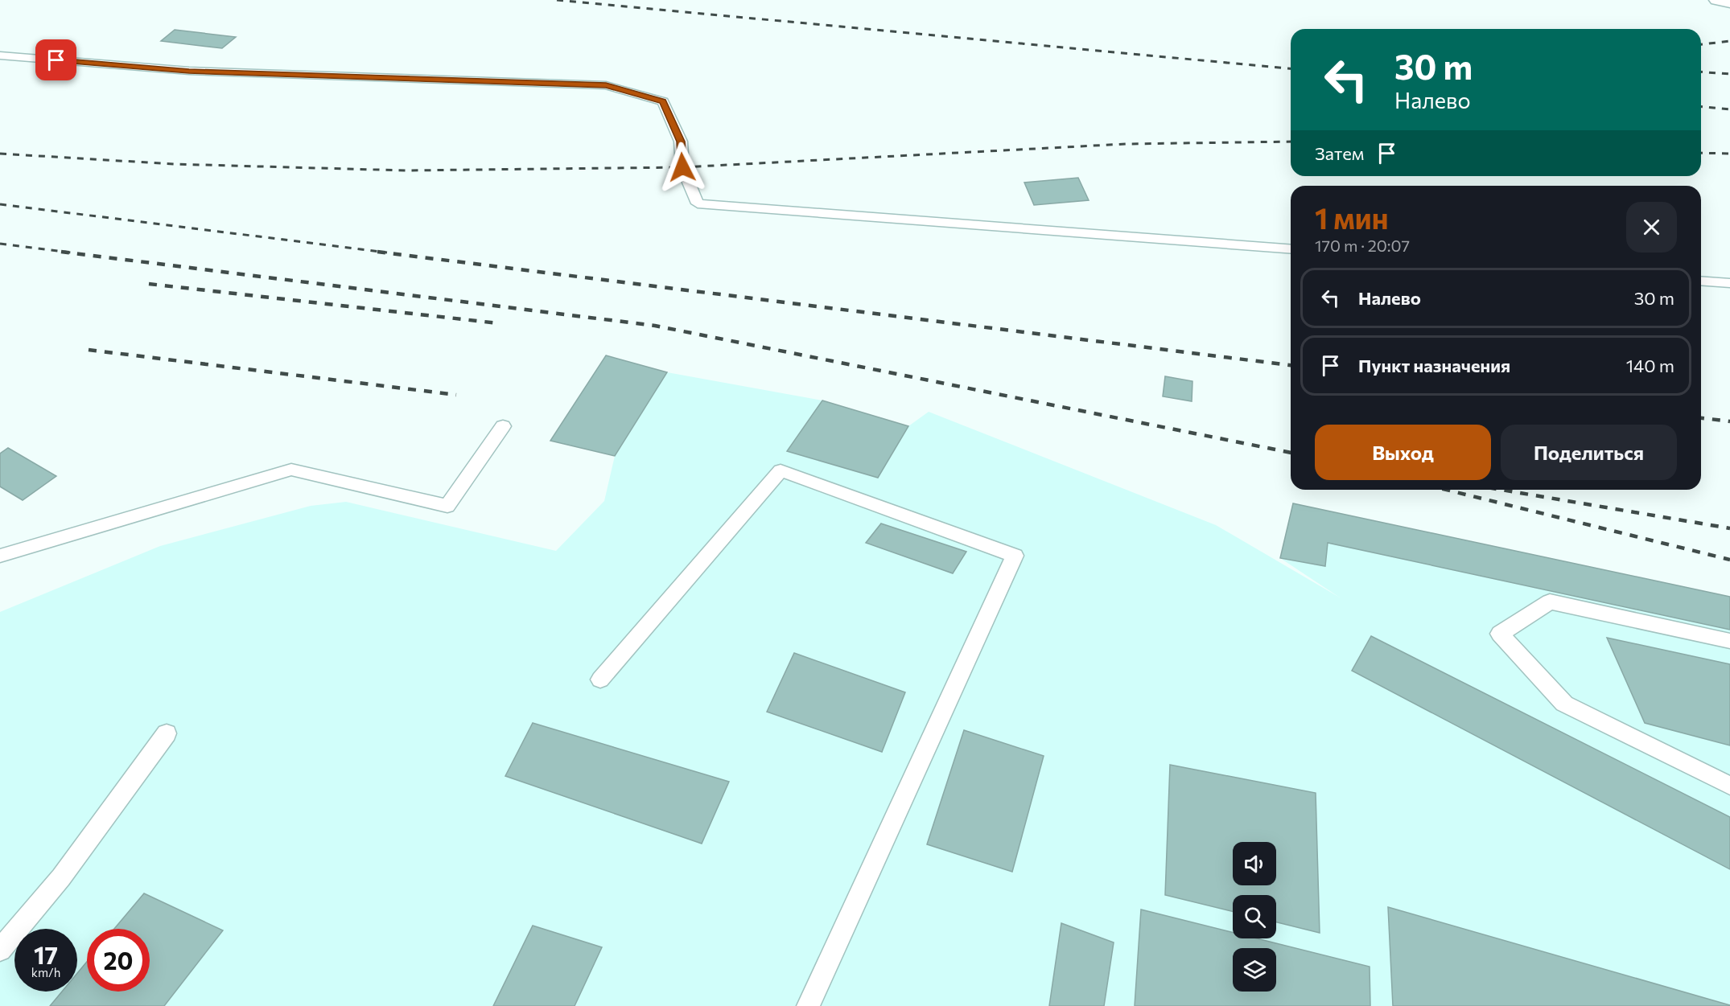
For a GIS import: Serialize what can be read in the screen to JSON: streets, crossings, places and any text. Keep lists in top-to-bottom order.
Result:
{
  "page": {
    "turn": ["30 m", "Налево"],
    "then": "Затем",
    "heading": ["1 мин", "170 m · 20:07"],
    "list": [
      {
        "name": "Налево",
        "value": "30 m"
      },
      {
        "name": "Пункт назначения",
        "value": "140 m"
      }
    ],
    "buttons": ["Выход", "Поделиться"],
    "speed": "17 km/h",
    "limit": "20"
  }
}
